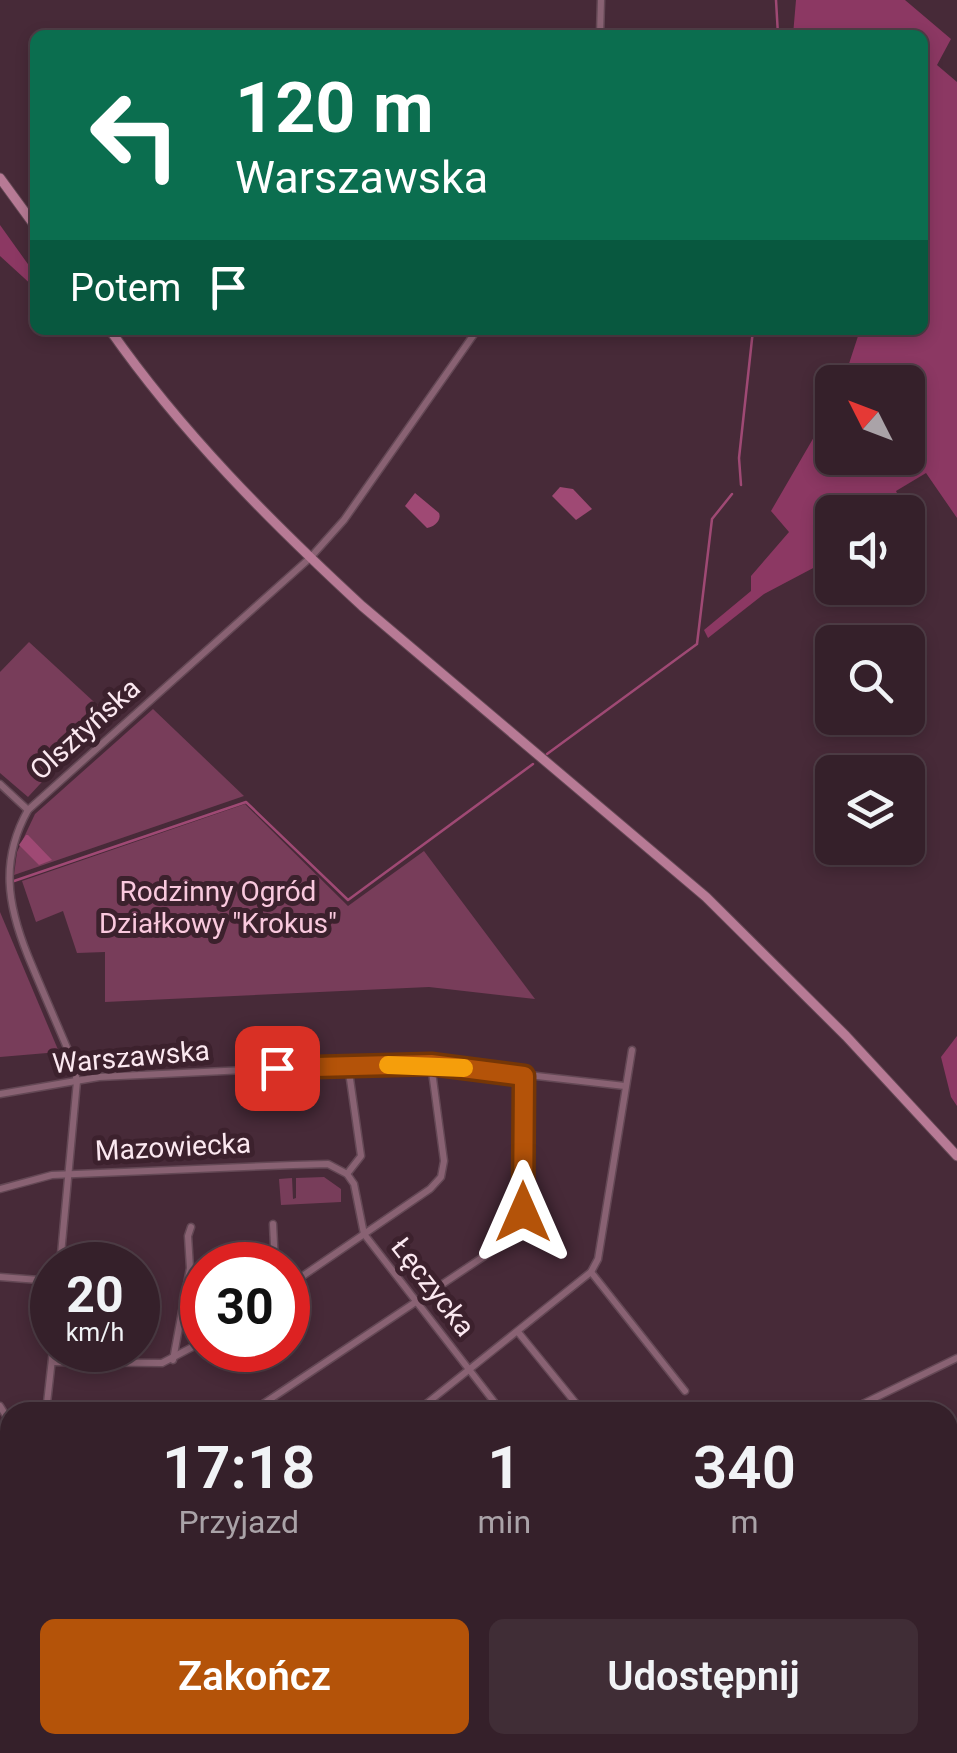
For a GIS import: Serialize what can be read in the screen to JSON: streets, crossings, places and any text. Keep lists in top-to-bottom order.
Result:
{
  "streets": {
    "street": [
      "Olsztyńska",
      "Warszawska",
      "Mazowiecka",
      "Łęczycka"
    ]
  },
  "crossings": [
    ["Olsztyńska", "Warszawska"],
    ["Olsztyńska", "Mazowiecka"],
    ["Warszawska", "Łęczycka"],
    ["Mazowiecka", "Łęczycka"]
  ],
  "parks": ["Rodzinny Ogród Działkowy \"Krokus\""],
  "north": "top left",
  "page": {
    "turn": ["120 m", "Warszawska"],
    "then": "Potem",
    "speed": "20 km/h",
    "limit": "30",
    "eta": [
      "17:18",
      "Przyjazd",
      "1",
      "min",
      "340",
      "m"
    ],
    "buttons": ["Zakończ", "Udostępnij"]
  }
}
